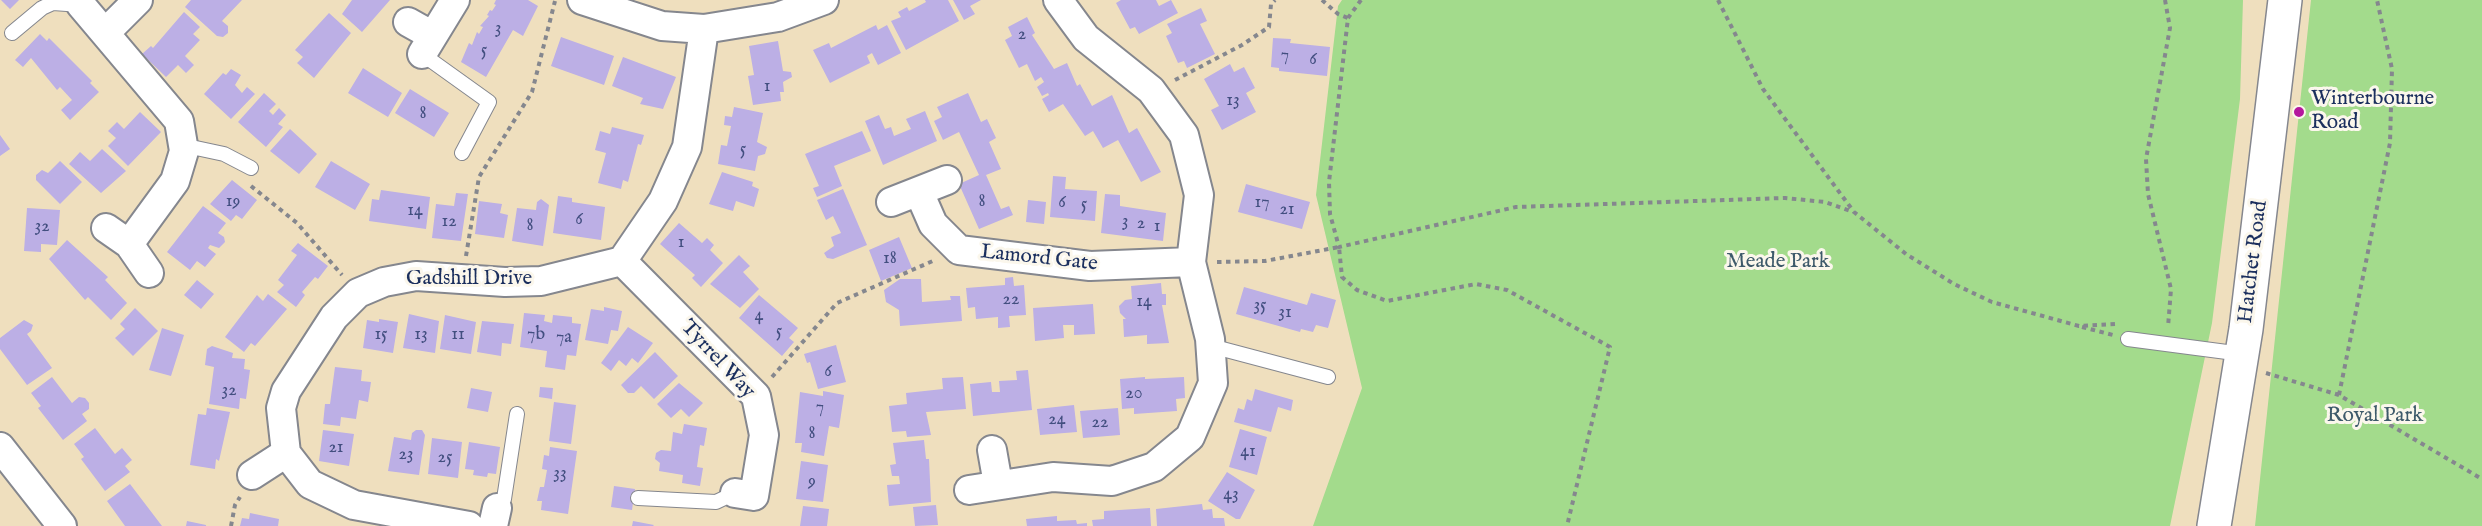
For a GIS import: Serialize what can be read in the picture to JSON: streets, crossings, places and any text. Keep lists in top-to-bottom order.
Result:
{
  "streets": {
    "street": [
      "Lamord Gate",
      "Hatchet Road",
      "Gadshill Drive",
      "Tyrrel Way"
    ]
  },
  "crossings": [
    ["Gadshill Drive", "Tyrrel Way"]
  ],
  "parks": ["Meade Park", "Royal Park"],
  "places": ["Winterbourne Road"],
  "house_numbers": [
    "3",
    "2",
    "5",
    "7",
    "6",
    "1",
    "13",
    "8",
    "5",
    "19",
    "8",
    "6",
    "17",
    "5",
    "21",
    "14",
    "6",
    "12",
    "3",
    "2",
    "8",
    "32",
    "1",
    "1",
    "18",
    "22",
    "14",
    "35",
    "31",
    "4",
    "5",
    "15",
    "13",
    "11",
    "7b",
    "7a",
    "6",
    "32",
    "20",
    "7",
    "24",
    "22",
    "8",
    "21",
    "41",
    "23",
    "25",
    "33",
    "9",
    "43"
  ]
}
